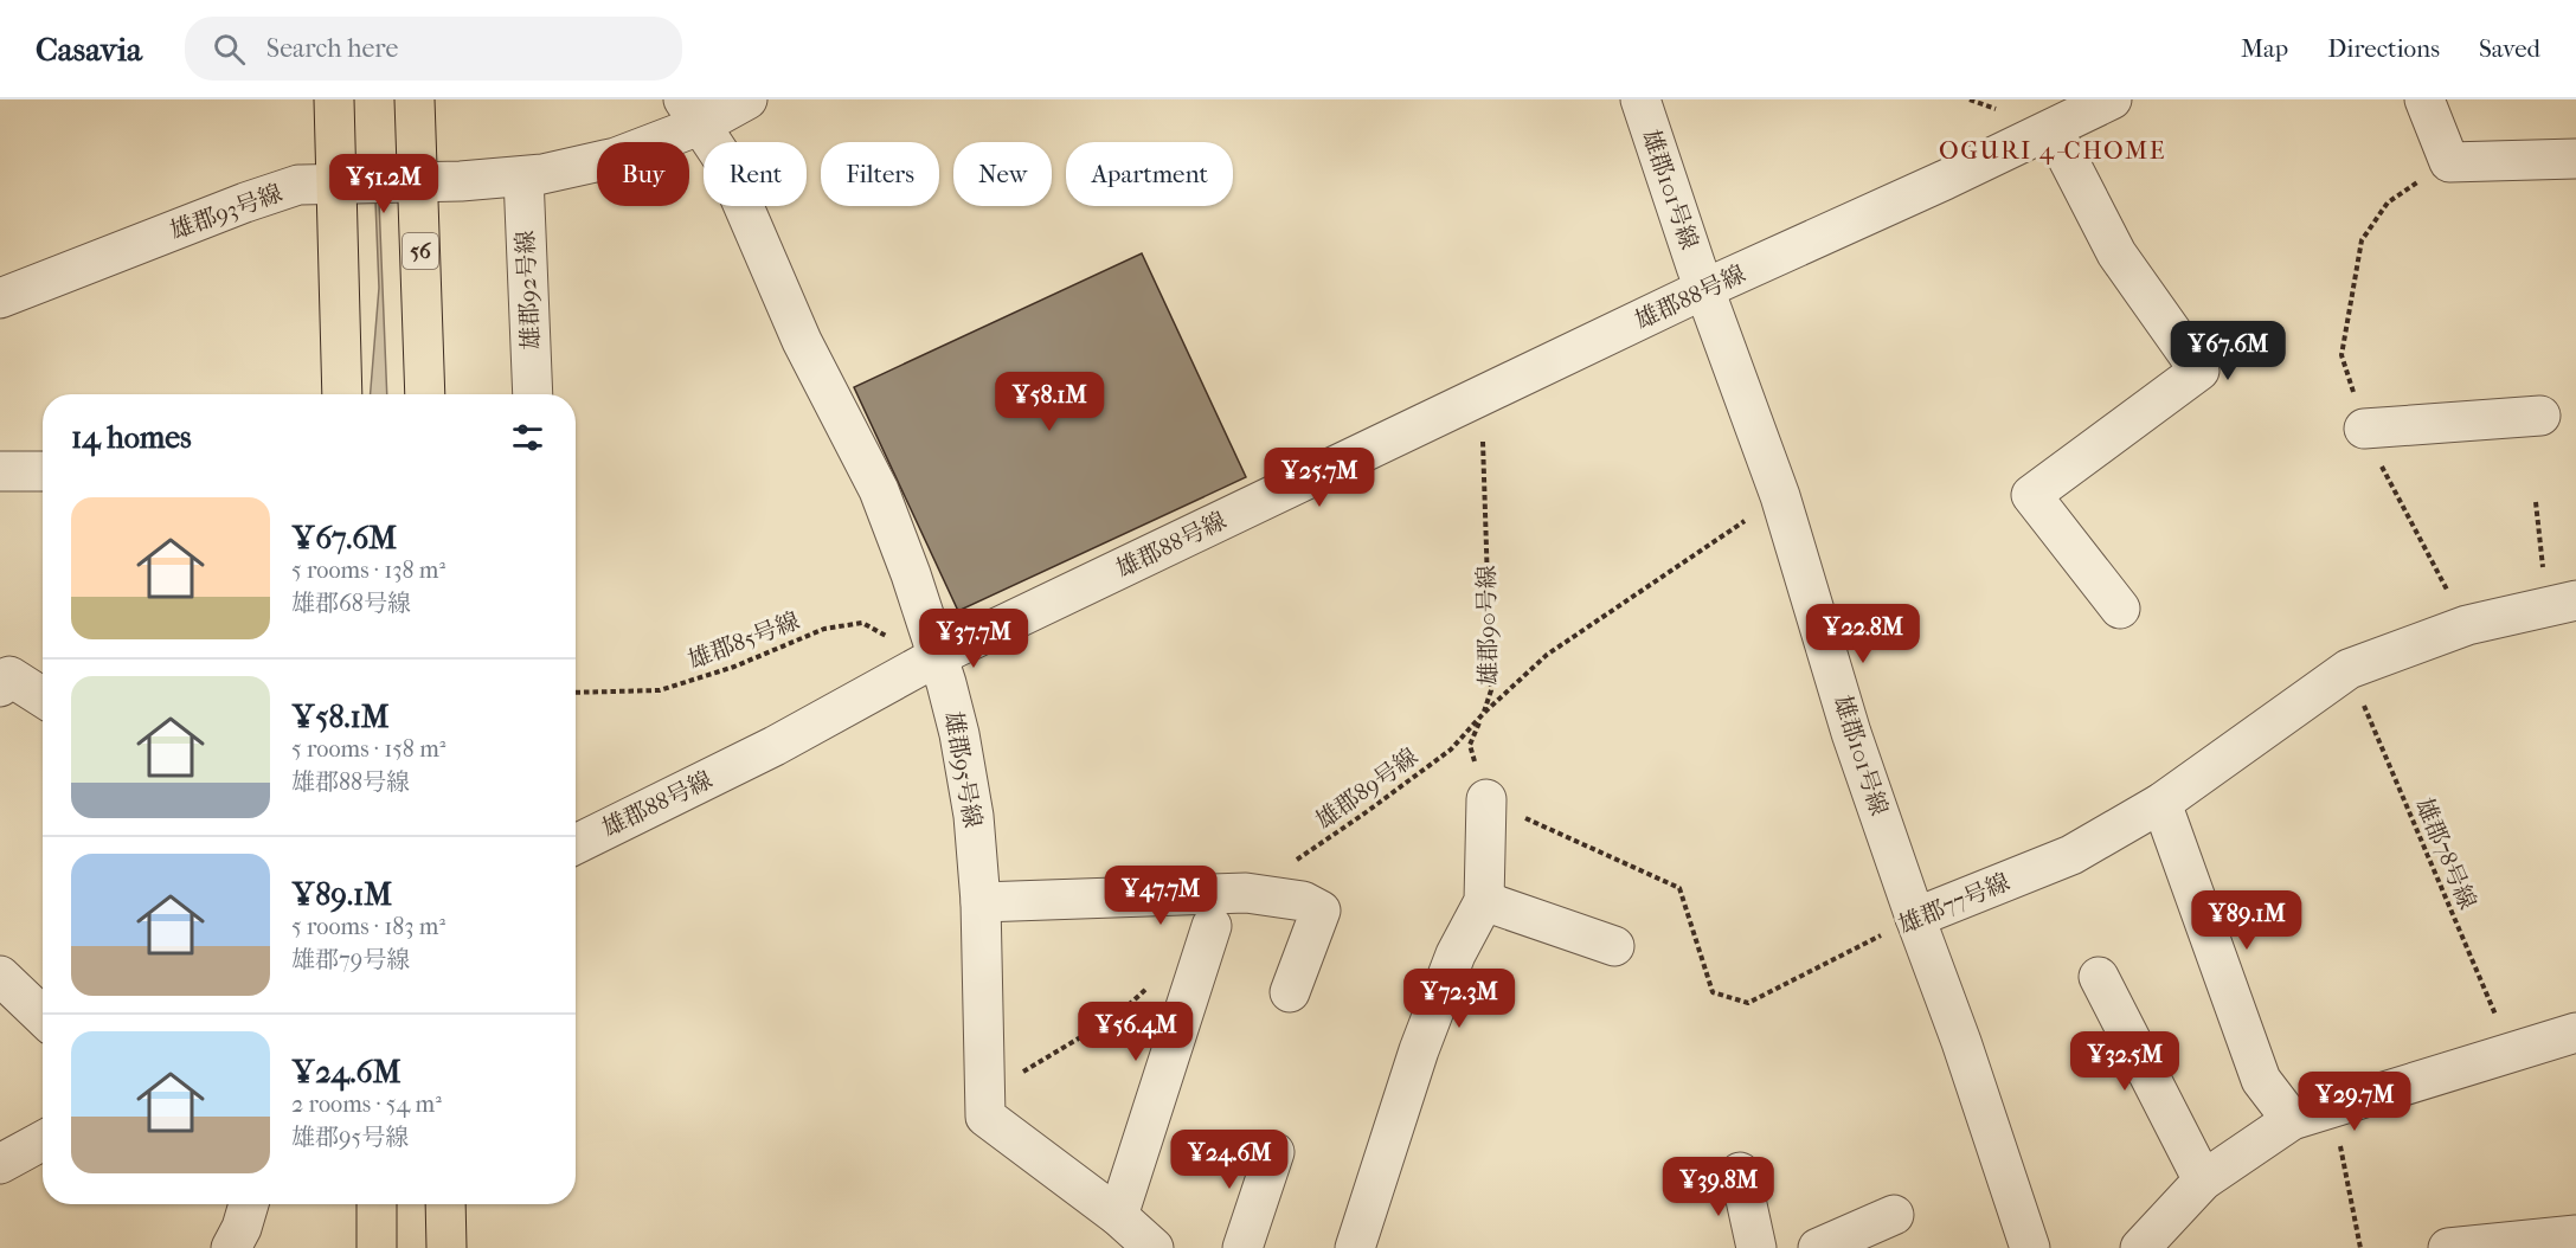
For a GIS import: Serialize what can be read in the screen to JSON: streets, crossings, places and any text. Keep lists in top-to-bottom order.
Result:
{
  "streets": {
    "highway": ["56"],
    "street": [
      "雄郡101号線",
      "雄郡93号線",
      "雄郡92号線",
      "雄郡88号線",
      "雄郡95号線",
      "雄郡77号線"
    ],
    "path": [
      "雄郡90号線",
      "雄郡85号線",
      "雄郡89号線",
      "雄郡78号線"
    ]
  },
  "crossings": [
    ["雄郡101号線", "雄郡88号線"],
    ["雄郡101号線", "雄郡89号線"],
    ["雄郡101号線", "雄郡77号線"],
    ["雄郡93号線", "56"],
    ["雄郡93号線", "雄郡92号線"],
    ["雄郡93号線", "雄郡95号線"],
    ["雄郡88号線", "雄郡90号線"],
    ["雄郡88号線", "雄郡85号線"],
    ["雄郡88号線", "雄郡95号線"],
    ["雄郡90号線", "雄郡89号線"],
    ["雄郡90号線", "雄郡77号線"],
    ["雄郡85号線", "雄郡95号線"],
    ["雄郡78号線", "雄郡77号線"]
  ],
  "districts": ["OGURI 4-CHOME"],
  "page": {
    "header": "Casavia",
    "search": "Search here",
    "nav": ["Map", "Directions", "Saved"],
    "chip": [
      "Buy",
      "Rent",
      "Filters",
      "New",
      "Apartment"
    ],
    "price": [
      "¥51.2M",
      "¥67.6M",
      "¥58.1M",
      "¥25.7M",
      "¥22.8M",
      "¥37.7M",
      "¥47.7M",
      "¥89.1M",
      "¥72.3M",
      "¥56.4M",
      "¥32.5M",
      "¥29.7M",
      "¥24.6M",
      "¥39.8M"
    ],
    "heading": "14 homes",
    "list": [
      {
        "name": "¥67.6M",
        "note": "5 rooms · 138 m² · 雄郡68号線"
      },
      {
        "name": "¥58.1M",
        "note": "5 rooms · 158 m² · 雄郡88号線"
      },
      {
        "name": "¥89.1M",
        "note": "5 rooms · 183 m² · 雄郡79号線"
      },
      {
        "name": "¥24.6M",
        "note": "2 rooms · 54 m² · 雄郡95号線"
      }
    ]
  }
}
